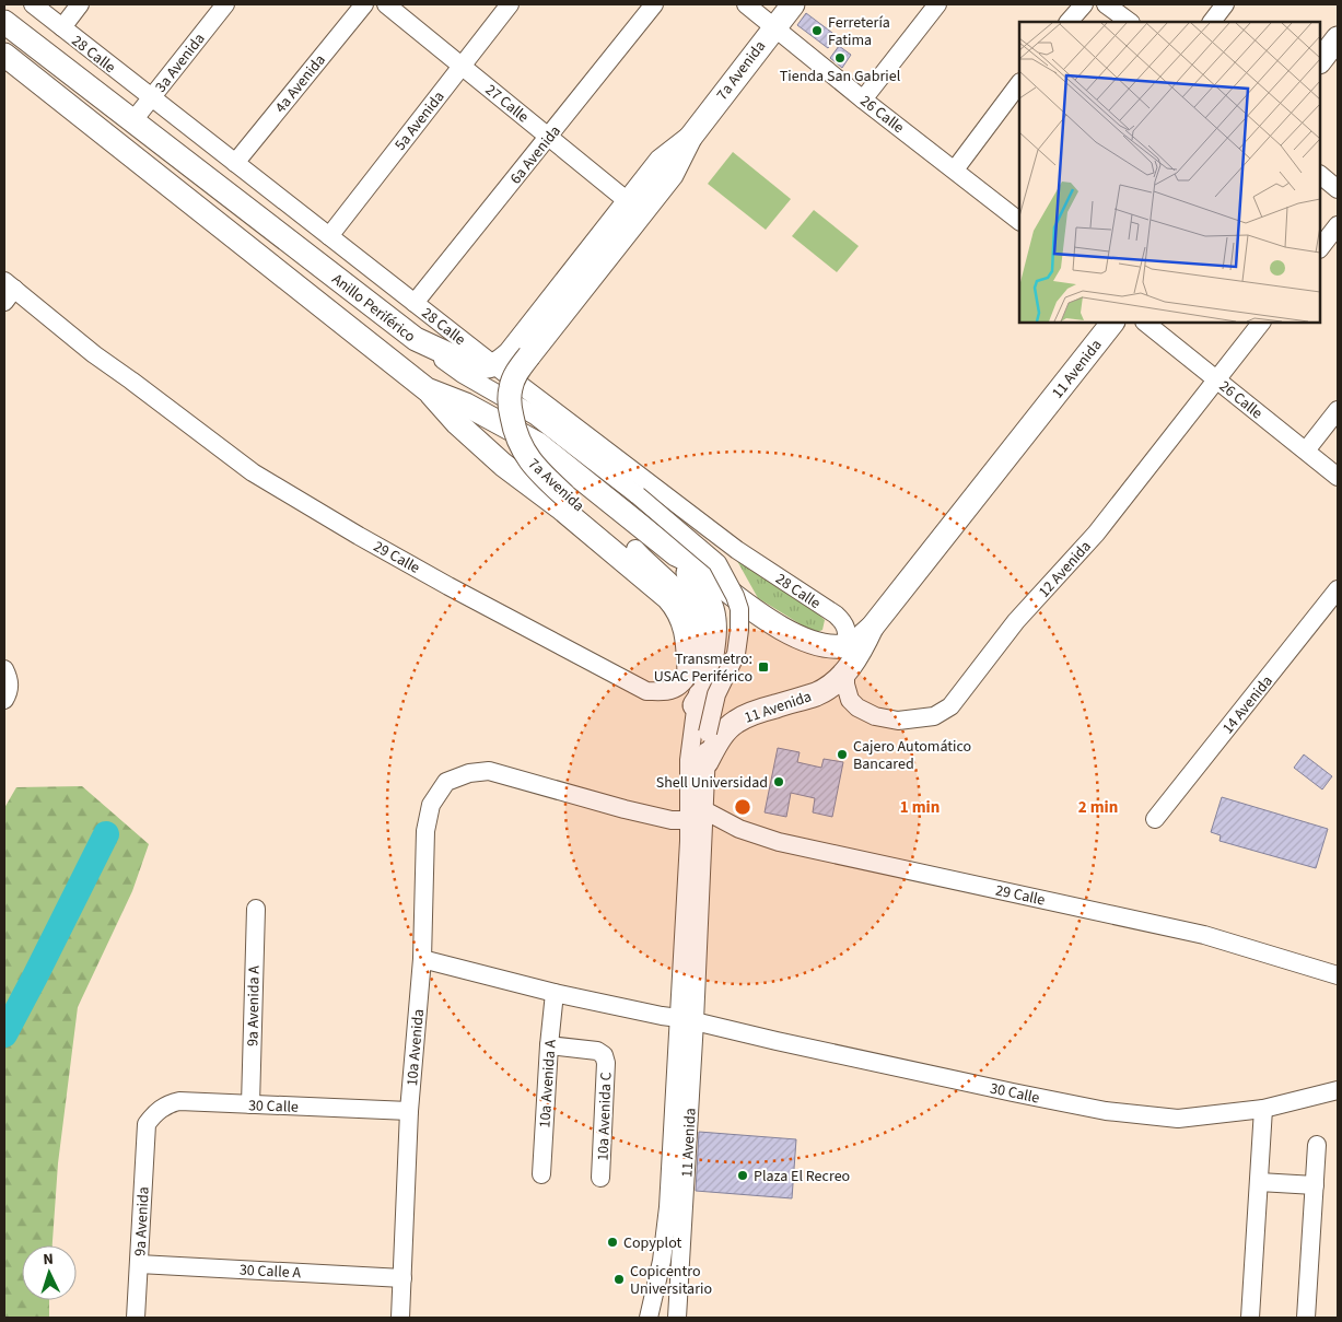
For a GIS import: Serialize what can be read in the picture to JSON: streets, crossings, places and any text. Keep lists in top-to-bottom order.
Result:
{
  "streets": {
    "main road": ["7a Avenida", "Anillo Periférico", "11 Avenida"],
    "street": [
      "28 Calle",
      "3a Avenida",
      "4a Avenida",
      "27 Calle",
      "26 Calle",
      "5a Avenida",
      "6a Avenida",
      "29 Calle",
      "12 Avenida",
      "14 Avenida",
      "9a Avenida A",
      "10a Avenida",
      "10a Avenida A",
      "30 Calle",
      "10a Avenida C",
      "9a Avenida",
      "30 Calle A"
    ]
  },
  "crossings": [
    ["28 Calle", "3a Avenida"],
    ["28 Calle", "7a Avenida"],
    ["28 Calle", "4a Avenida"],
    ["28 Calle", "5a Avenida"],
    ["28 Calle", "6a Avenida"],
    ["28 Calle", "Anillo Periférico"],
    ["3a Avenida", "Anillo Periférico"],
    ["7a Avenida", "27 Calle"],
    ["7a Avenida", "26 Calle"],
    ["7a Avenida", "11 Avenida"],
    ["7a Avenida", "29 Calle"],
    ["27 Calle", "5a Avenida"],
    ["27 Calle", "6a Avenida"],
    ["26 Calle", "12 Avenida"],
    ["Anillo Periférico", "11 Avenida"],
    ["11 Avenida", "29 Calle"],
    ["11 Avenida", "12 Avenida"],
    ["11 Avenida", "30 Calle"],
    ["29 Calle", "10a Avenida"],
    ["9a Avenida A", "30 Calle"],
    ["10a Avenida", "30 Calle"],
    ["10a Avenida", "30 Calle A"],
    ["10a Avenida A", "30 Calle"],
    ["10a Avenida A", "10a Avenida C"],
    ["30 Calle", "9a Avenida"],
    ["9a Avenida", "30 Calle A"]
  ],
  "places": {
    "other": [
      "Ferretería Fatima",
      "Tienda San Gabriel",
      "Cajero Automático Bancared",
      "Shell Universidad",
      "Plaza El Recreo",
      "Copyplot",
      "Copicentro Universitario"
    ],
    "transit": ["Transmetro: USAC Periférico"]
  },
  "north": "top",
  "rings": ["1 min", "2 min"]
}
